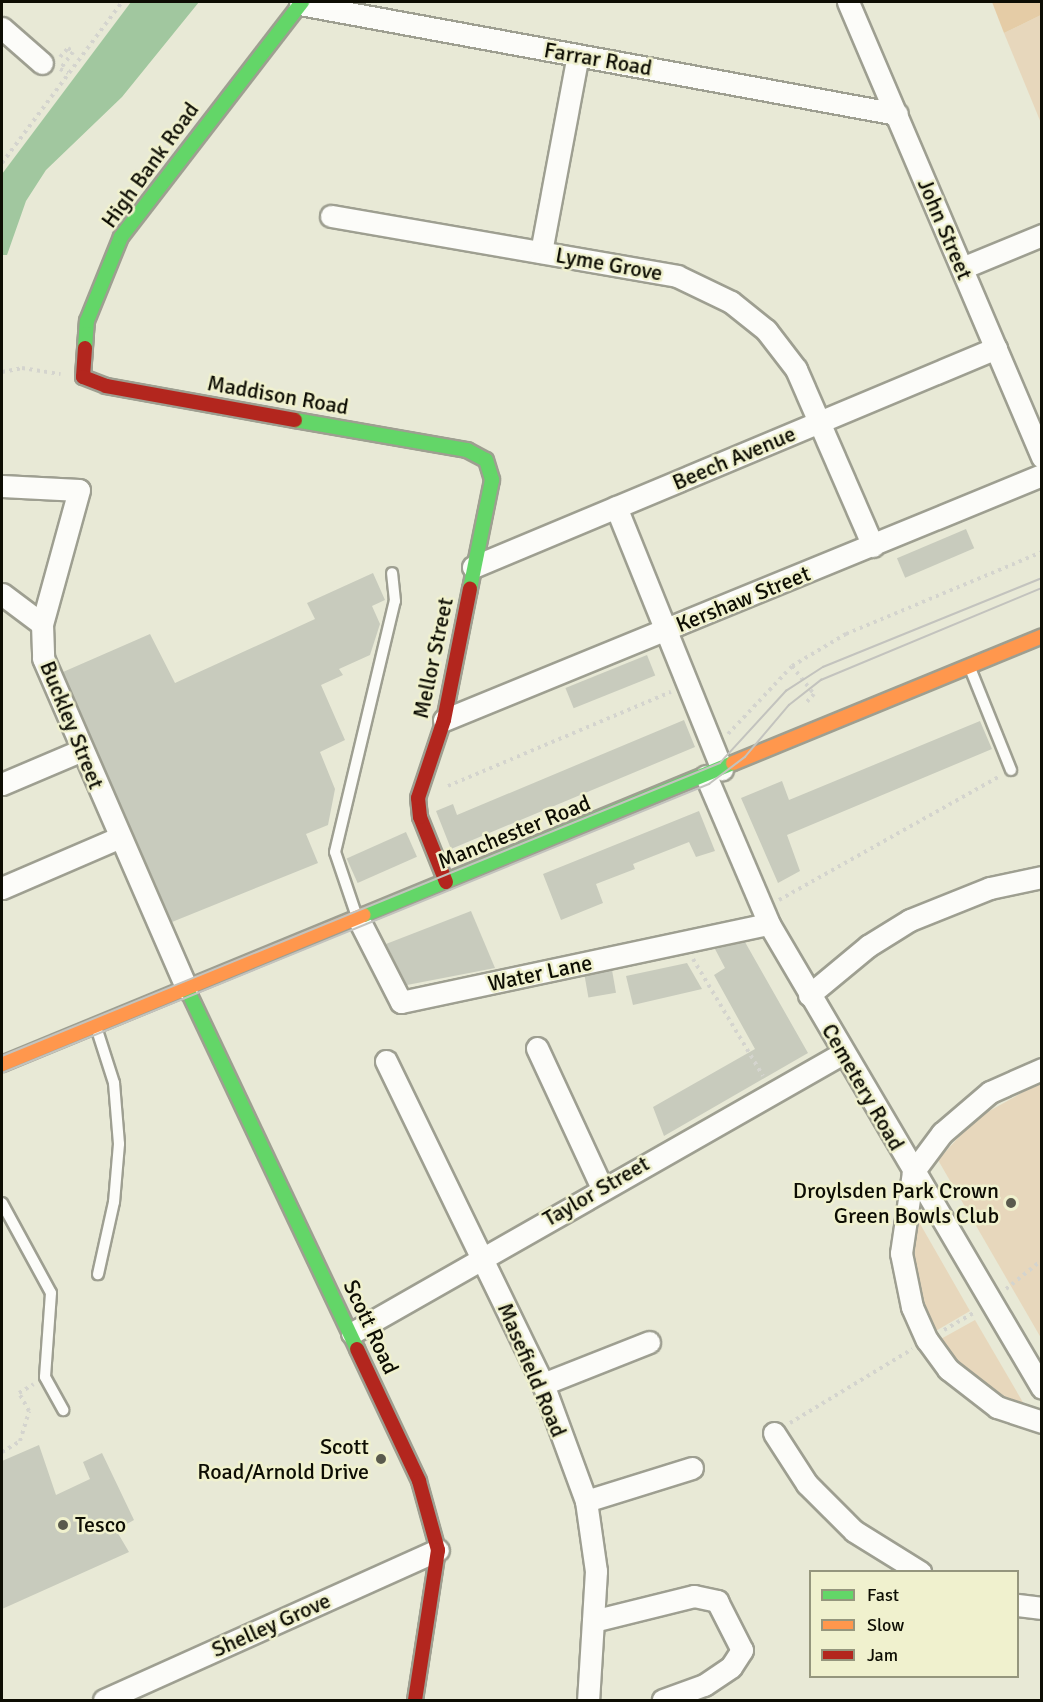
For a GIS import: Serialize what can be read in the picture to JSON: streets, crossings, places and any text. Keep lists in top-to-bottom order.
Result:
{
  "streets": {
    "street": [
      "Farrar Road",
      "High Bank Road",
      "John Street",
      "Lyme Grove",
      "Maddison Road",
      "Beech Avenue",
      "Kershaw Street",
      "Mellor Street",
      "Buckley Street",
      "Manchester Road",
      "Water Lane",
      "Cemetery Road",
      "Taylor Street",
      "Scott Road",
      "Masefield Road",
      "Shelley Grove"
    ]
  },
  "crossings": [
    ["Farrar Road", "High Bank Road"],
    ["Farrar Road", "John Street"],
    ["High Bank Road", "Maddison Road"],
    ["John Street", "Beech Avenue"],
    ["Lyme Grove", "Beech Avenue"],
    ["Lyme Grove", "Kershaw Street"],
    ["Maddison Road", "Mellor Street"],
    ["Beech Avenue", "Mellor Street"],
    ["Beech Avenue", "Cemetery Road"],
    ["Kershaw Street", "Mellor Street"],
    ["Kershaw Street", "Cemetery Road"],
    ["Buckley Street", "Manchester Road"],
    ["Buckley Street", "Scott Road"],
    ["Manchester Road", "Water Lane"],
    ["Manchester Road", "Cemetery Road"],
    ["Manchester Road", "Scott Road"],
    ["Water Lane", "Cemetery Road"],
    ["Cemetery Road", "Taylor Street"],
    ["Taylor Street", "Scott Road"],
    ["Taylor Street", "Masefield Road"],
    ["Scott Road", "Shelley Grove"]
  ],
  "places": ["Droylsden Park Crown Green Bowls Club", "Scott Road/Arnold Drive", "Tesco"],
  "legend": ["Fast", "Slow", "Jam"]
}
